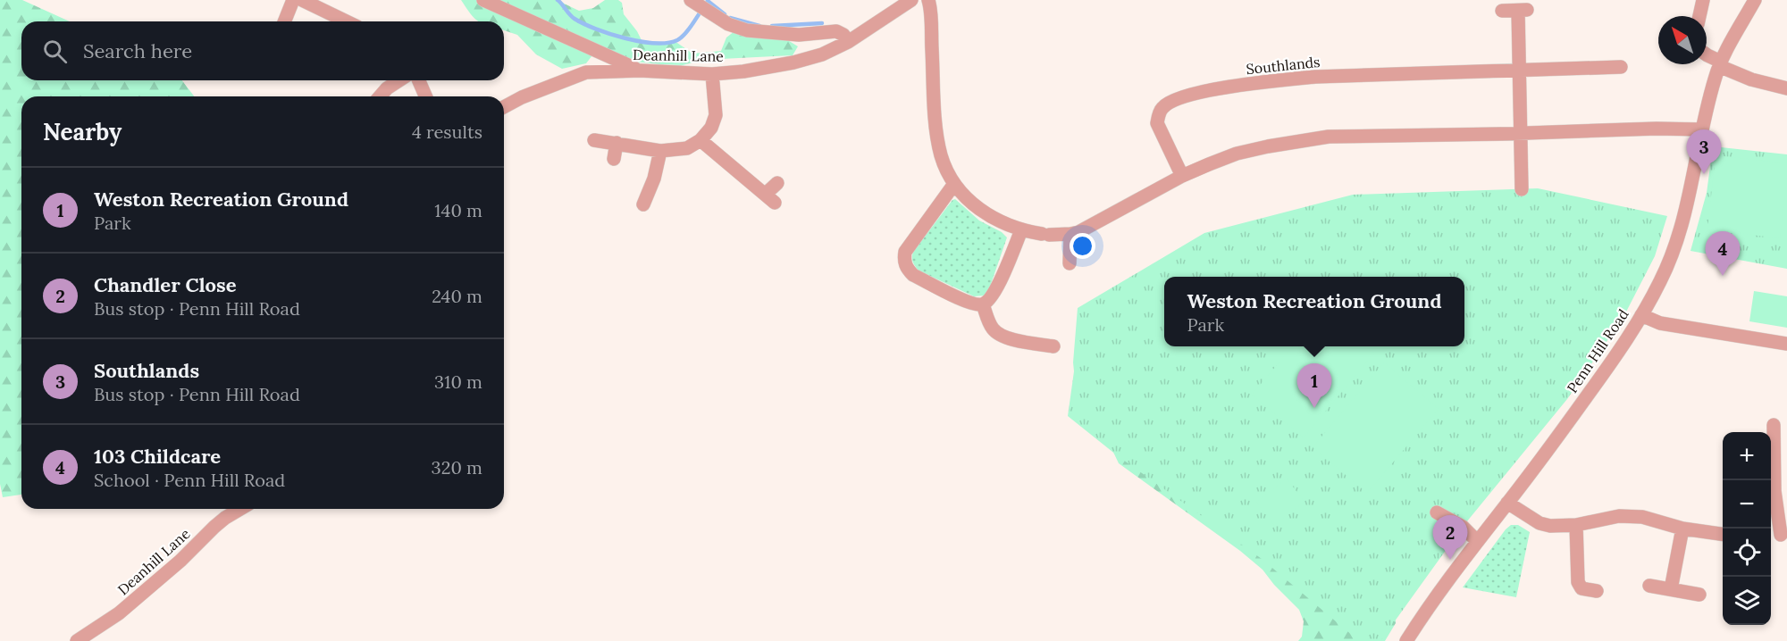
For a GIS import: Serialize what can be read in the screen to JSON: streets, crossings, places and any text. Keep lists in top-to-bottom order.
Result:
{
  "streets": {
    "street": ["Deanhill Lane", "Southlands", "Penn Hill Road"]
  },
  "north": "top left",
  "page": {
    "search": "Search here",
    "heading": ["Nearby", "4 results"],
    "pins": [
      "3",
      "4",
      "1",
      "2"
    ],
    "list": [
      {
        "mark": "1",
        "name": "Weston Recreation Ground",
        "note": "Park",
        "value": "140 m"
      },
      {
        "mark": "2",
        "name": "Chandler Close",
        "note": "Bus stop · Penn Hill Road",
        "value": "240 m"
      },
      {
        "mark": "3",
        "name": "Southlands",
        "note": "Bus stop · Penn Hill Road",
        "value": "310 m"
      },
      {
        "mark": "4",
        "name": "103 Childcare",
        "note": "School · Penn Hill Road",
        "value": "320 m"
      }
    ],
    "popup": ["Weston Recreation Ground", "Park"],
    "map_buttons": ["+", "−"]
  }
}
